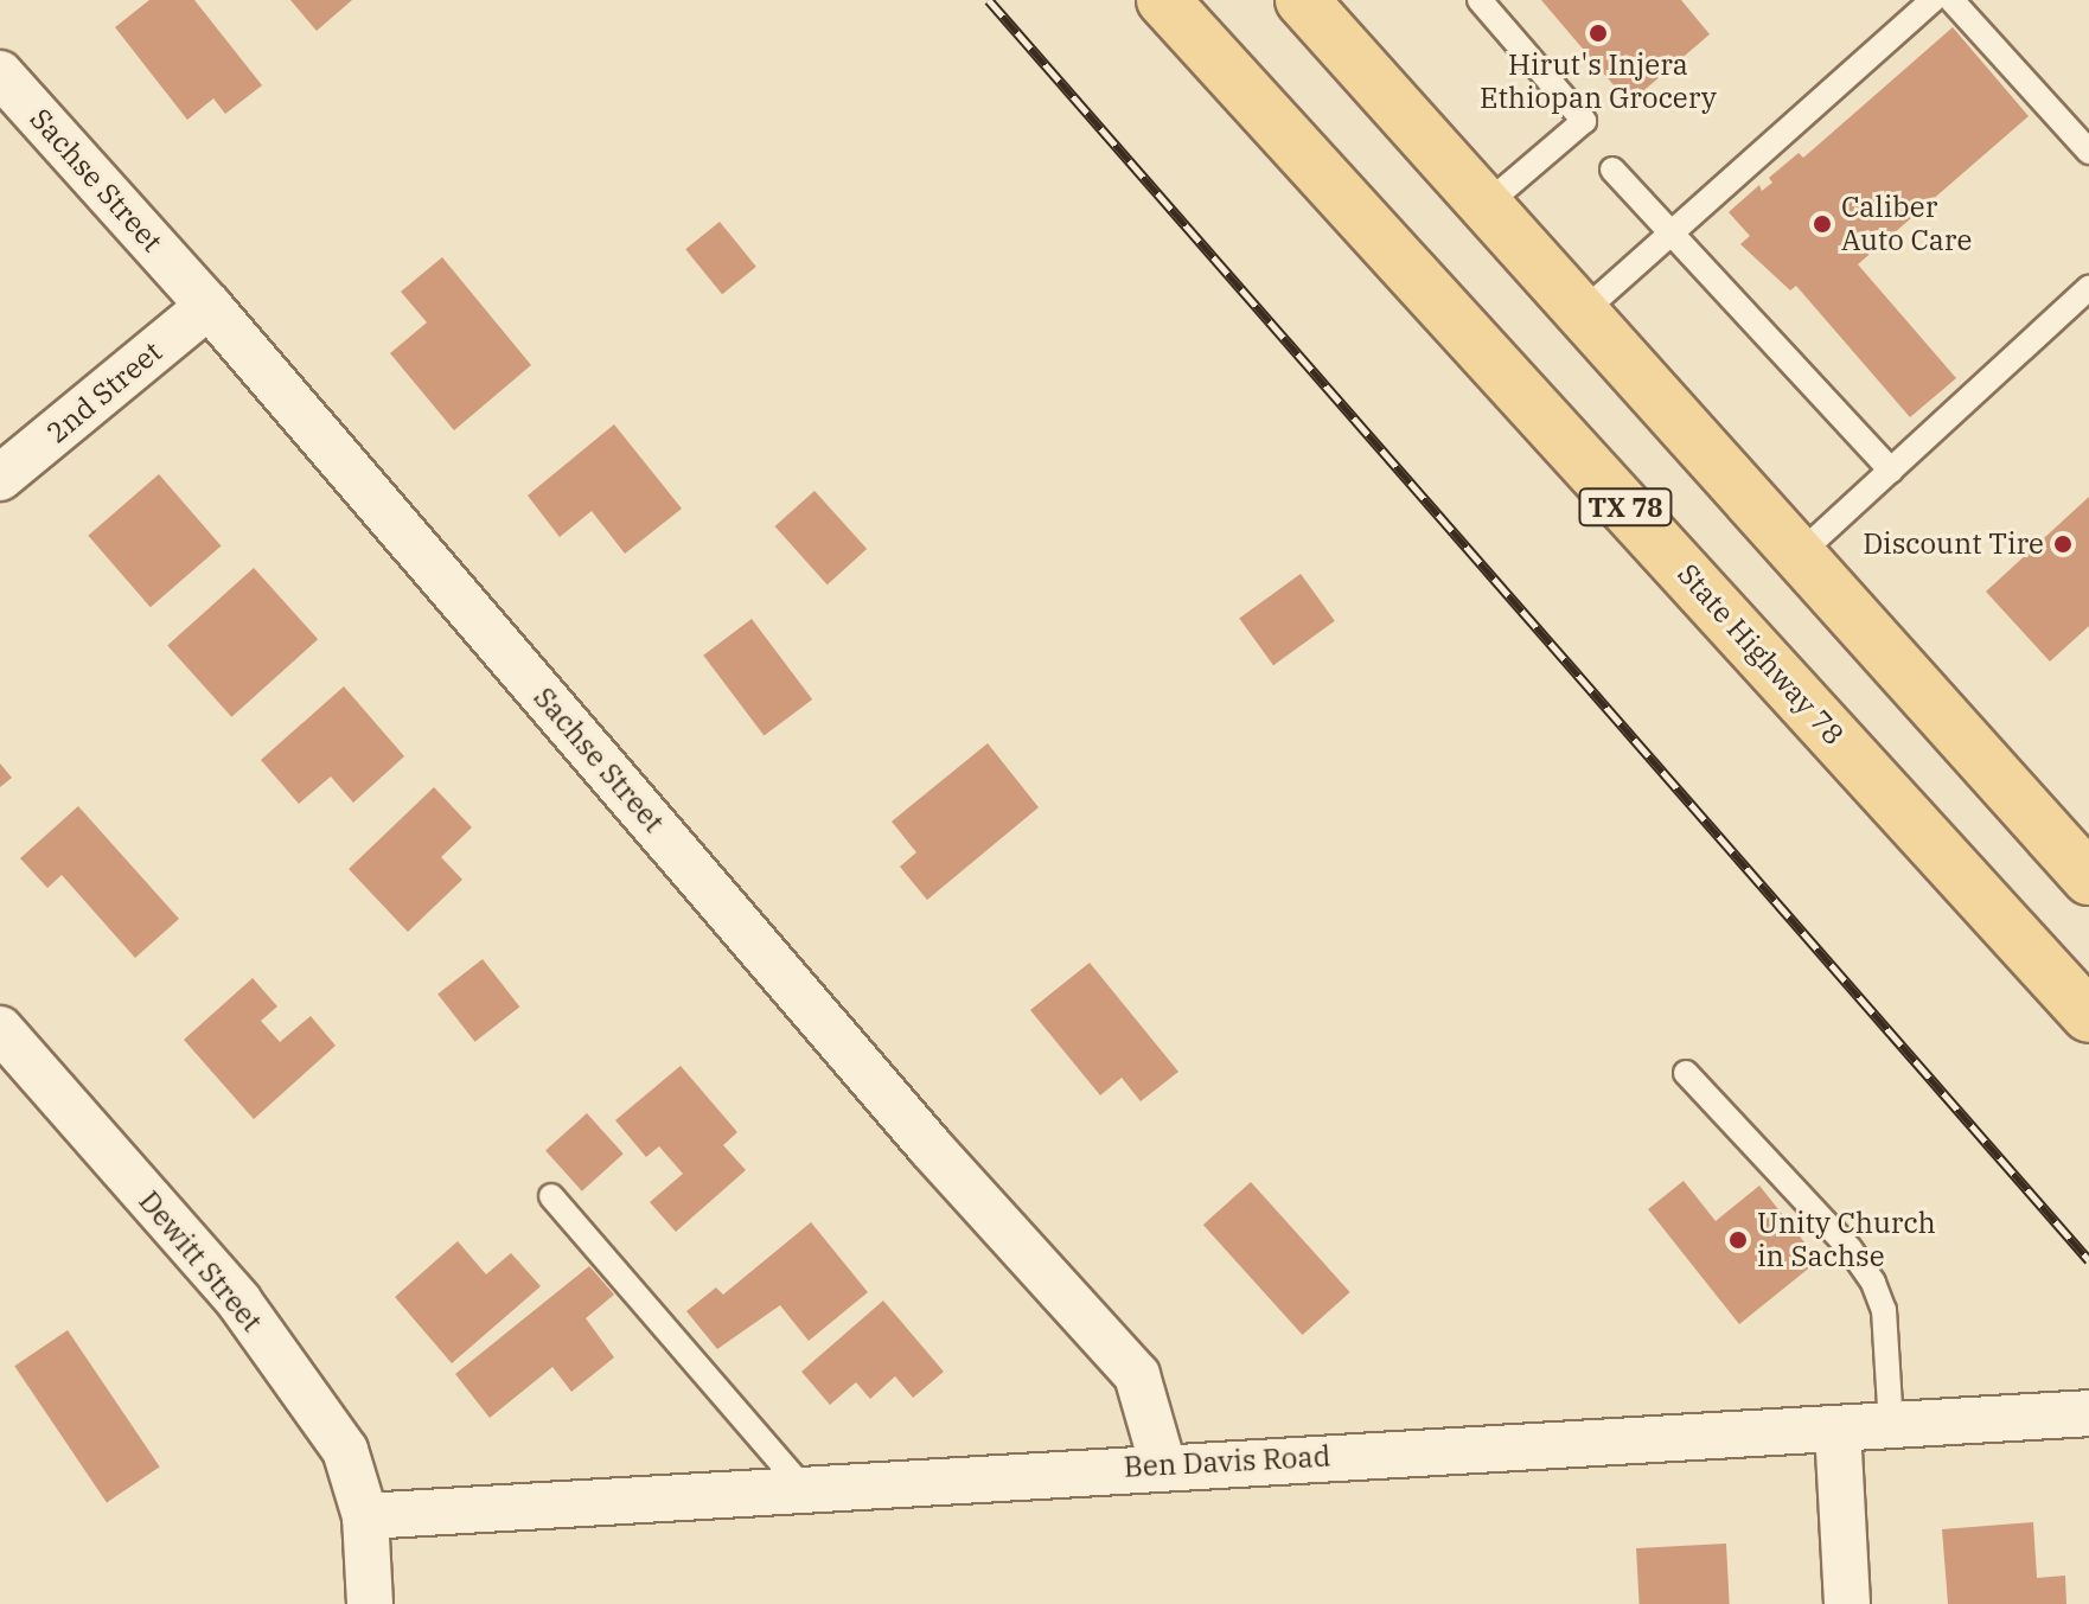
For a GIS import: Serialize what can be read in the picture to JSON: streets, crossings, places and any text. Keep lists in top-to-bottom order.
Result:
{
  "streets": {
    "main road": ["TX 78", "State Highway 78"],
    "street": [
      "Sachse Street",
      "2nd Street",
      "Dewitt Street",
      "Ben Davis Road"
    ]
  },
  "crossings": [
    ["Sachse Street", "2nd Street"],
    ["Sachse Street", "Ben Davis Road"],
    ["Dewitt Street", "Ben Davis Road"]
  ],
  "places": [
    "Hirut's Injera Ethiopan Grocery",
    "Caliber Auto Care",
    "Discount Tire",
    "Unity Church in Sachse"
  ]
}
